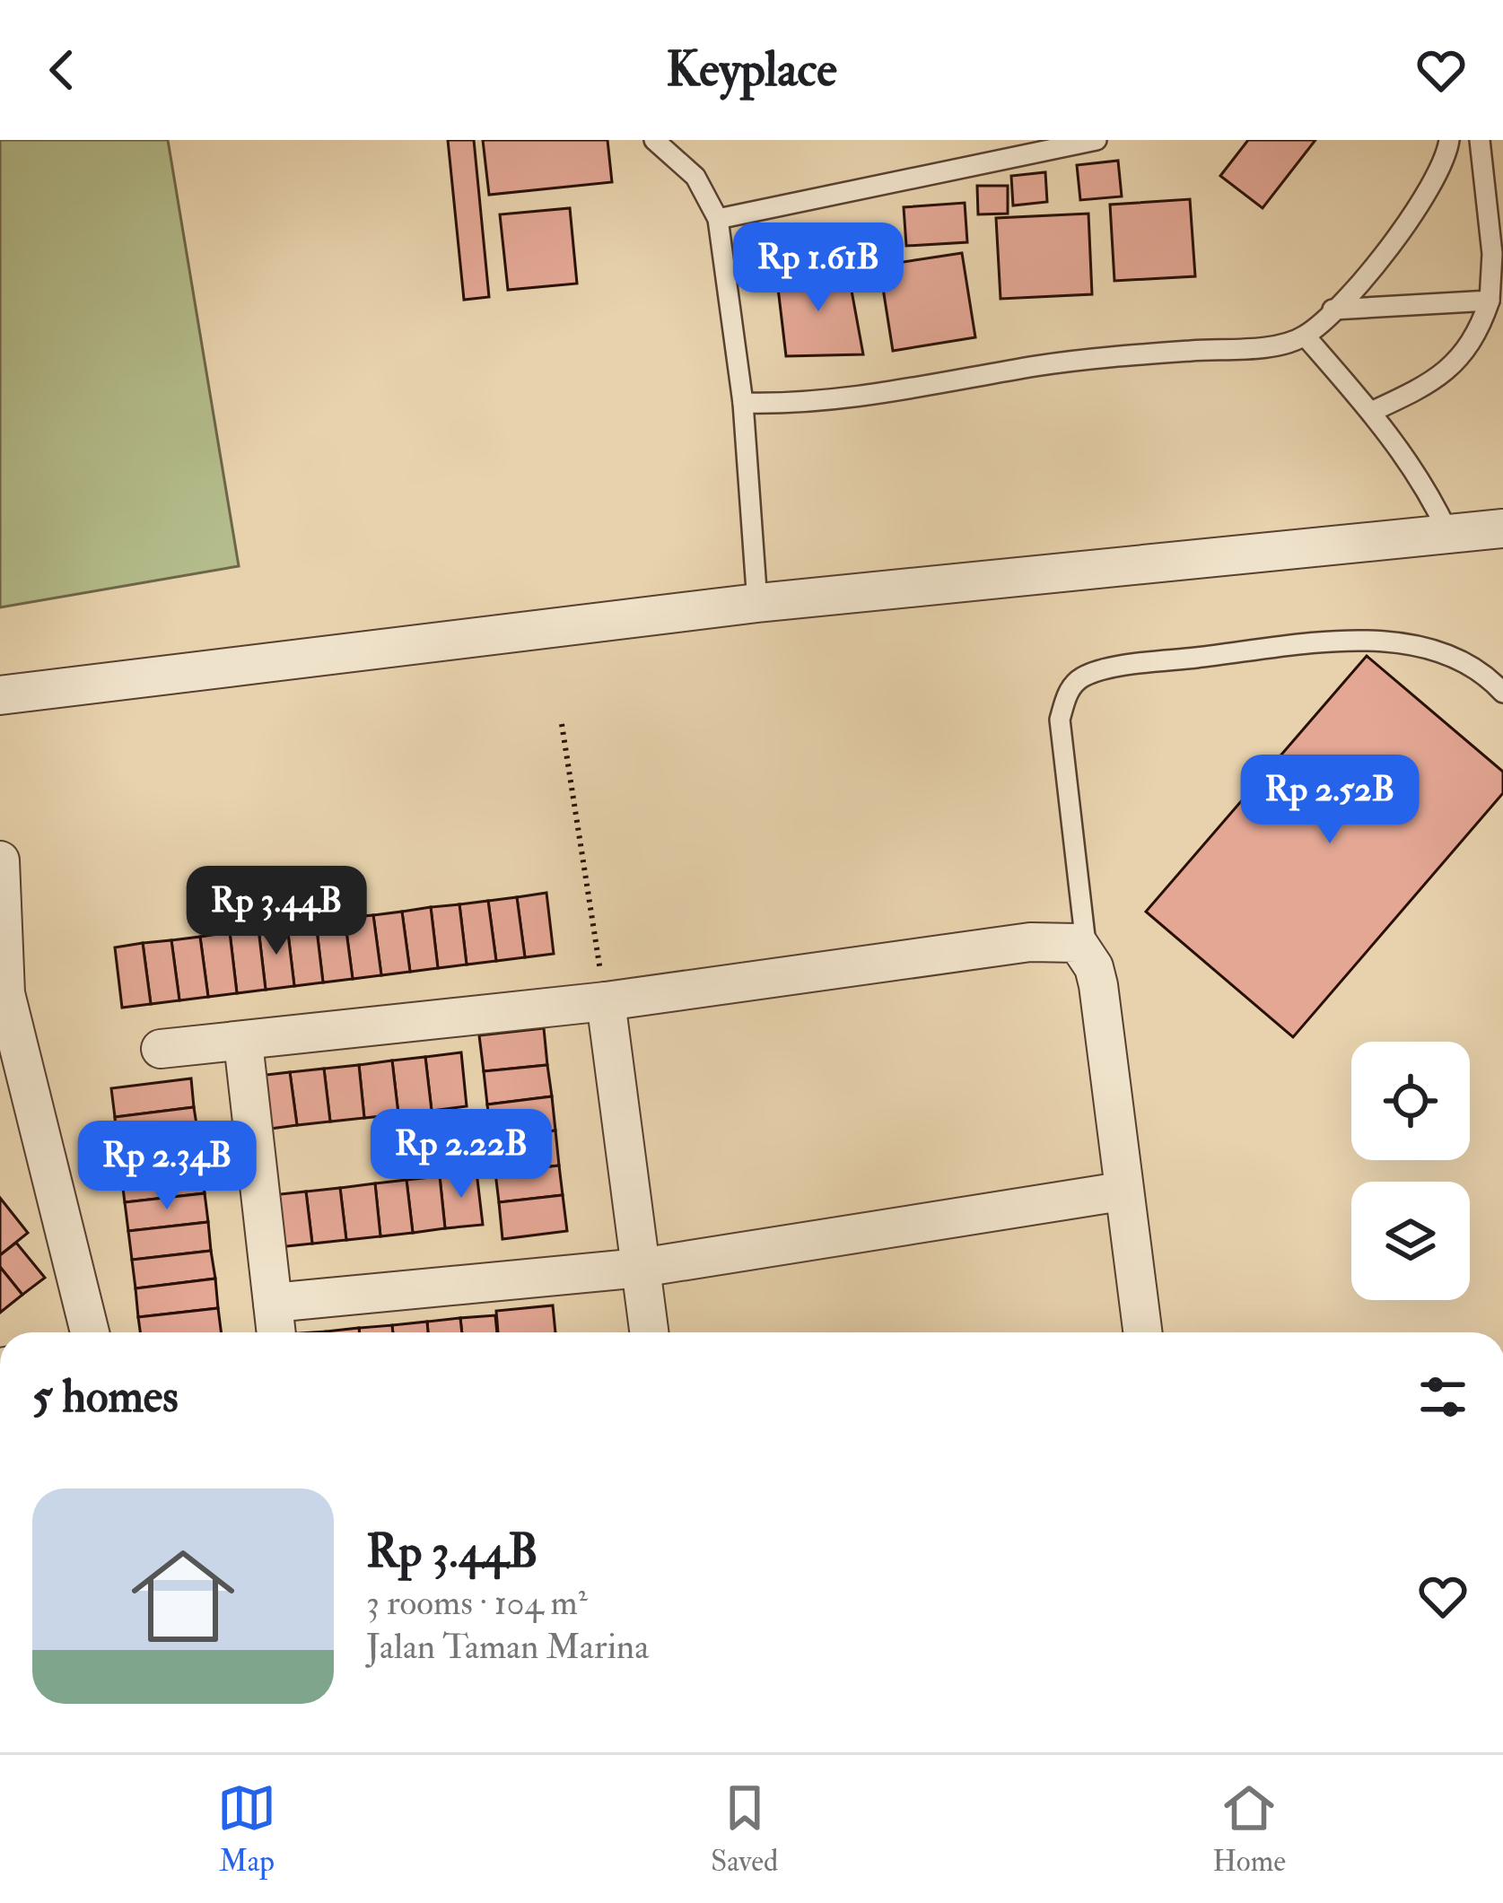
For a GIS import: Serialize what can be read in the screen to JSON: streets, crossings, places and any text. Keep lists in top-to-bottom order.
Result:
{
  "page": {
    "header": "Keyplace",
    "price": [
      "Rp 1.61B",
      "Rp 2.52B",
      "Rp 3.44B",
      "Rp 2.22B",
      "Rp 2.34B"
    ],
    "heading": "5 homes",
    "list": [
      {
        "name": "Rp 3.44B",
        "note": "3 rooms · 104 m² · Jalan Taman Marina"
      }
    ],
    "tabs": ["Map", "Saved", "Home"]
  }
}
